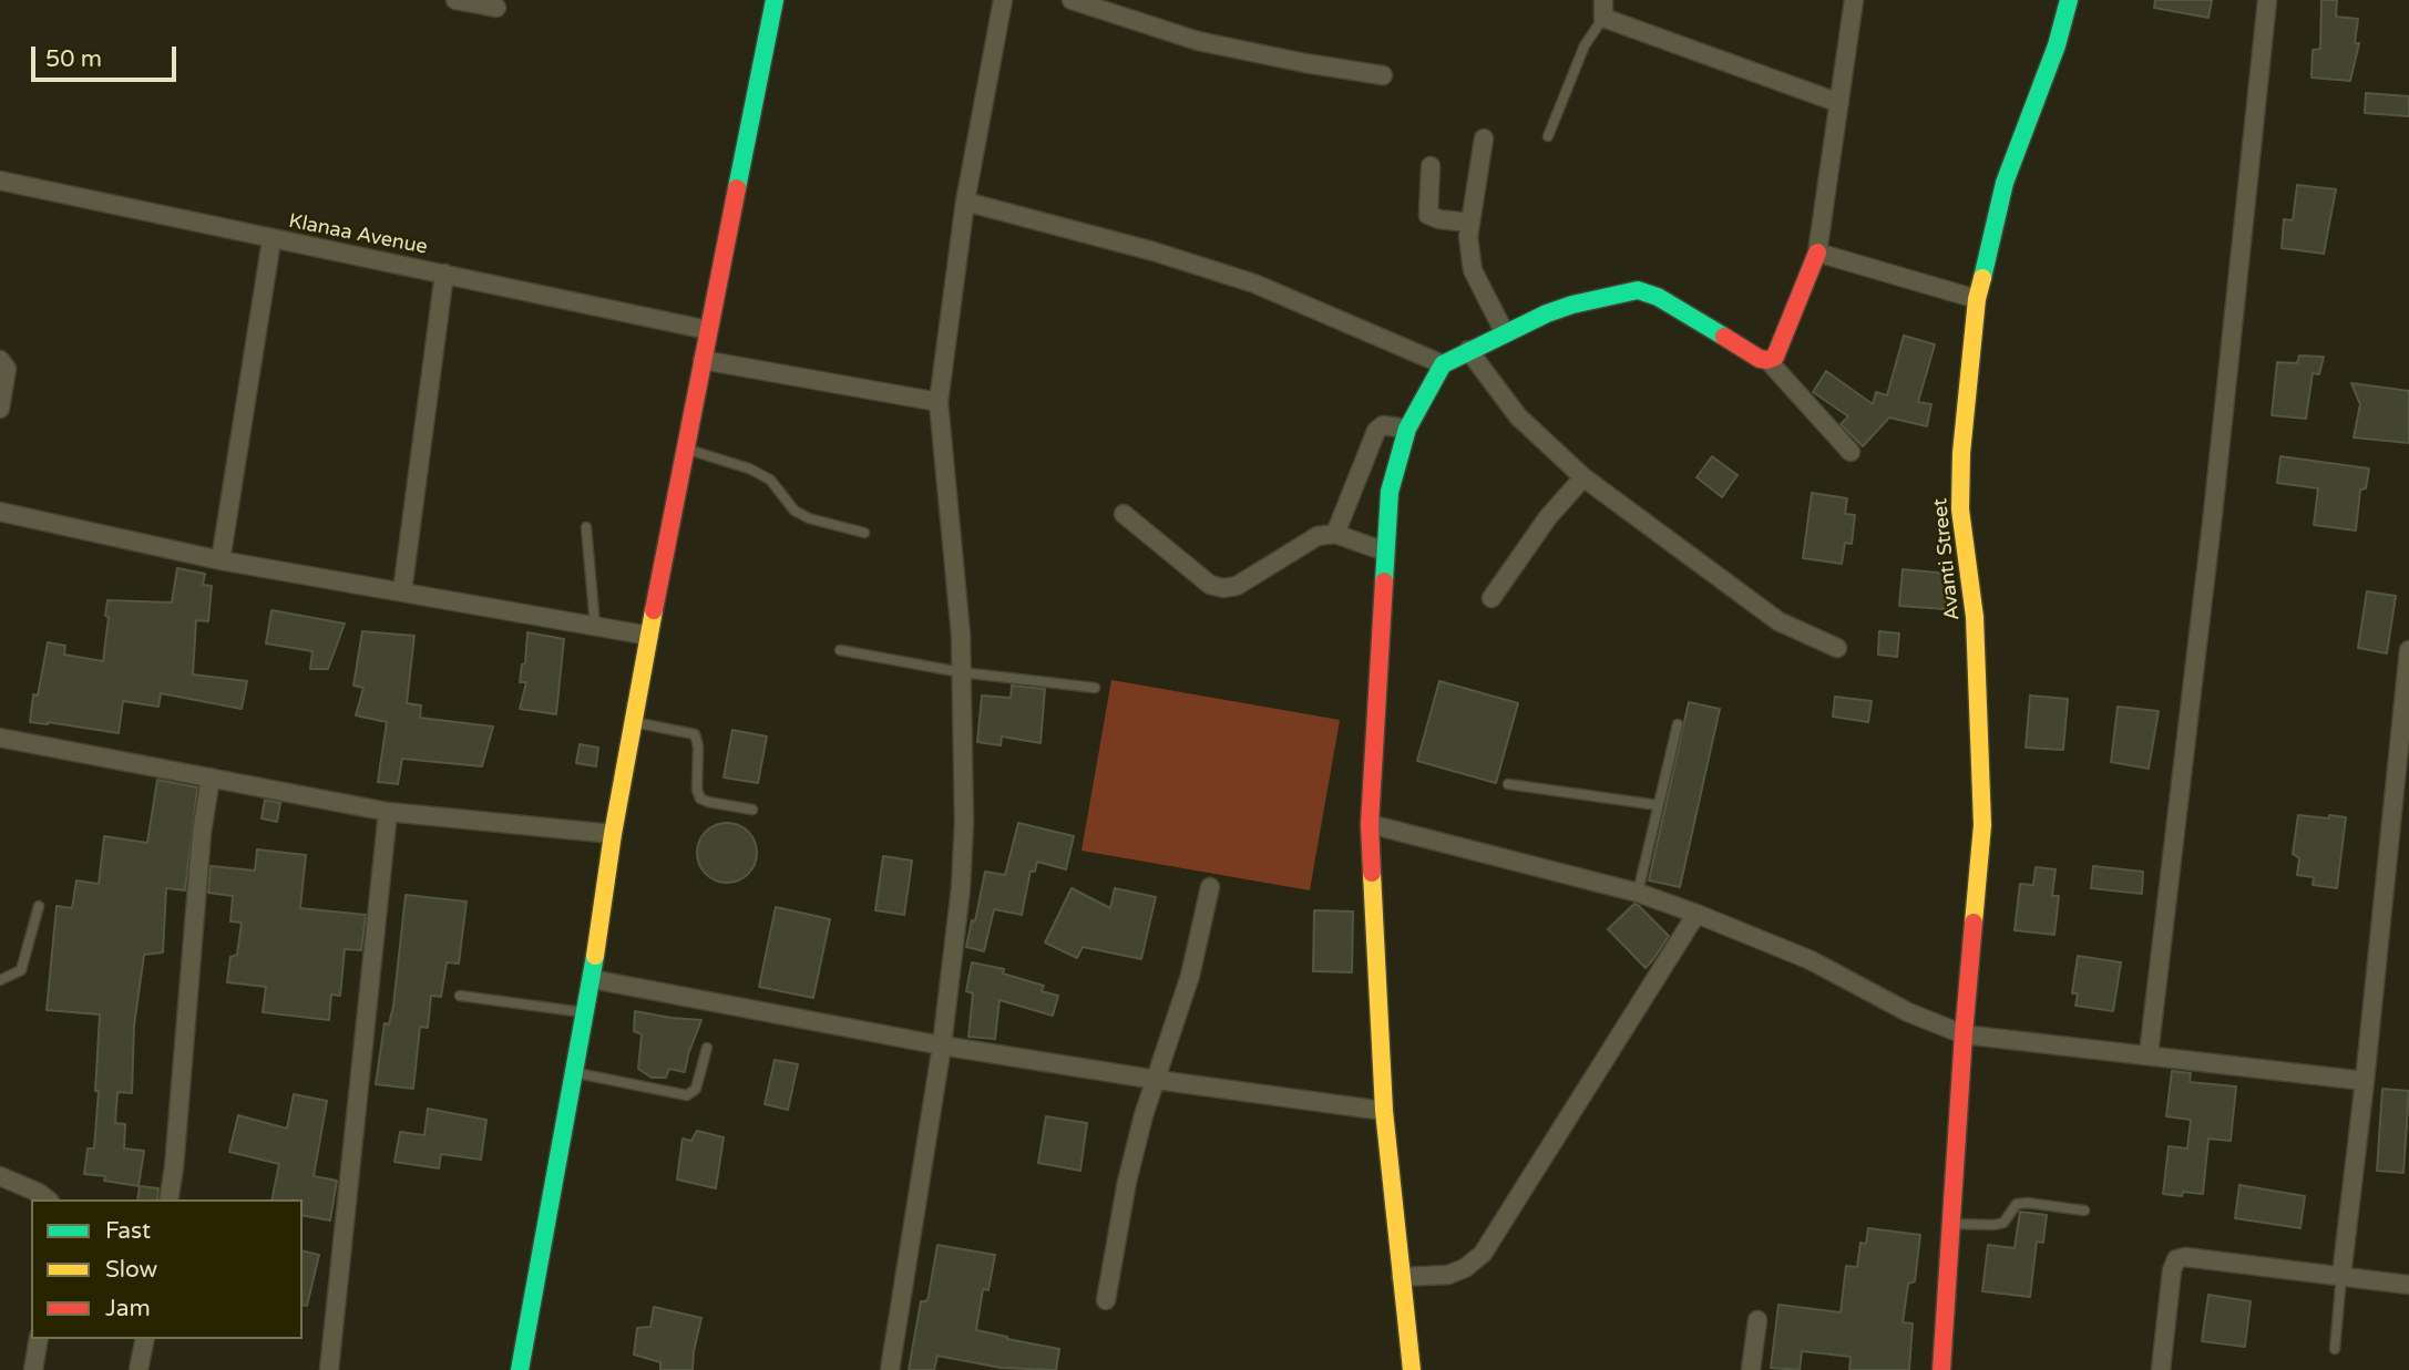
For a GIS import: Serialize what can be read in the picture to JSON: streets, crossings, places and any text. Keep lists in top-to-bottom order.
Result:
{
  "streets": {
    "street": ["Klanaa Avenue", "Avanti Street"]
  },
  "legend": ["Fast", "Slow", "Jam"],
  "scale_bar": "50 m"
}
